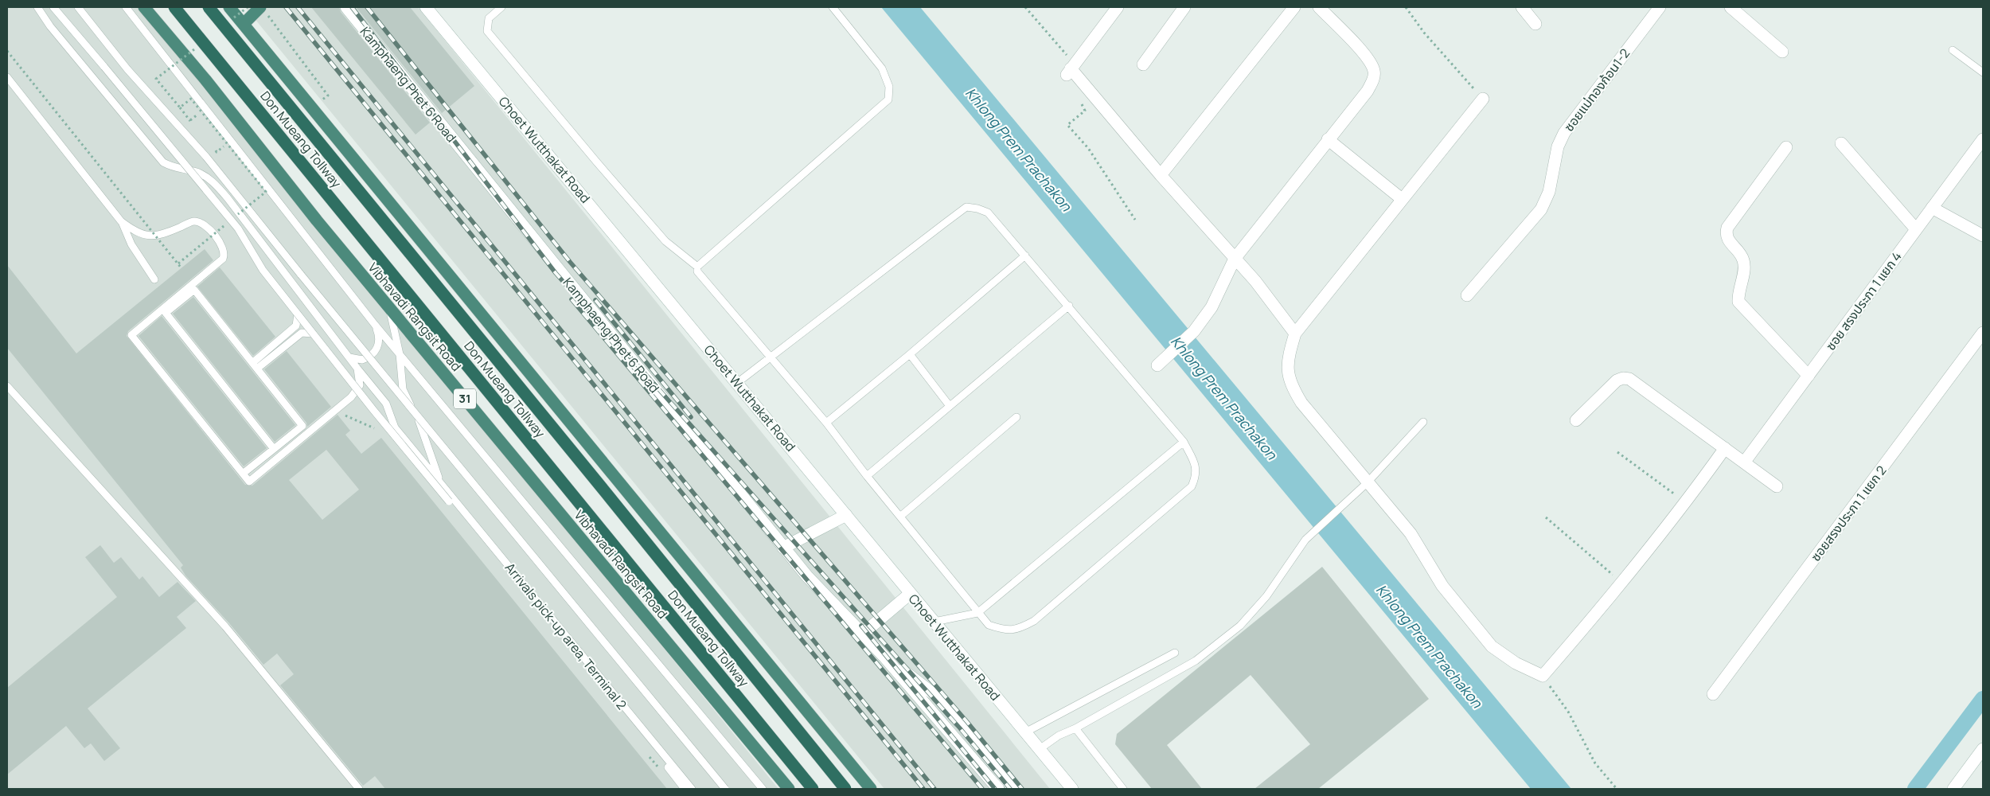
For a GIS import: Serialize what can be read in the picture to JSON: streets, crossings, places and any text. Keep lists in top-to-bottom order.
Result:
{
  "streets": {
    "highway": ["Don Mueang Tollway", "Vibhavadi Rangsit Road", "31"],
    "street": [
      "Kamphaeng Phet 6 Road",
      "ซอยแม่ทองก้อน1-2",
      "Choet Wutthakat Road",
      "ซอย สรงประภา 1 แยก 4",
      "ซอยสรงประภา 1 แยก 2"
    ],
    "lane": ["Arrivals pick-up area, Terminal 2"]
  },
  "water": ["Khlong Prem Prachakon"]
}
